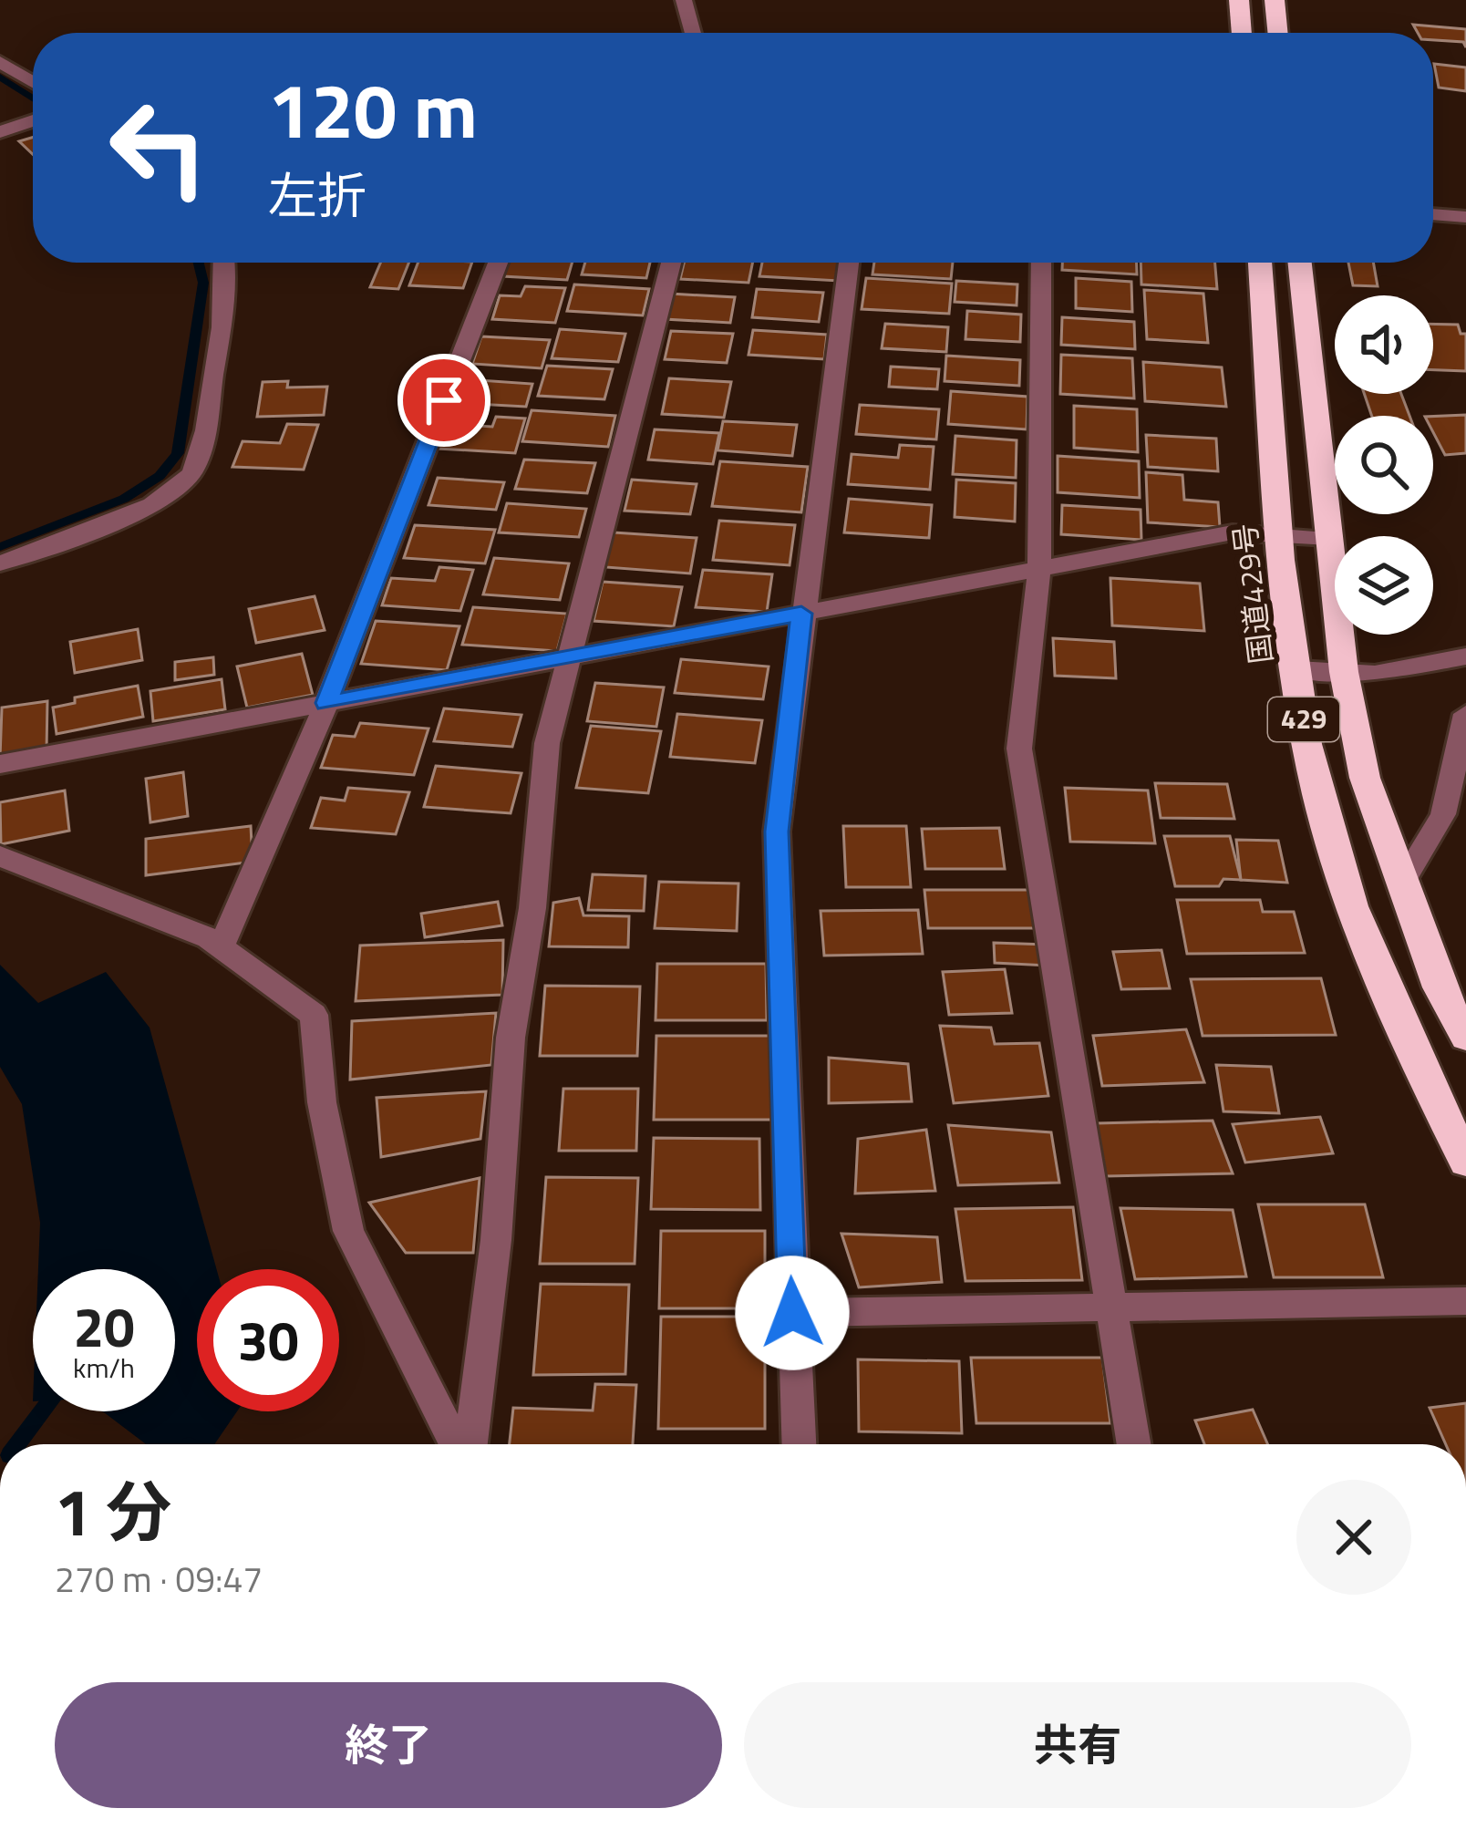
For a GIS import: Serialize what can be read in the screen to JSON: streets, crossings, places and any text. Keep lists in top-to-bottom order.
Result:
{
  "streets": {
    "highway": ["国道429号", "429"]
  },
  "page": {
    "turn": ["120 m", "左折"],
    "speed": "20 km/h",
    "limit": "30",
    "heading": ["1 分", "270 m · 09:47"],
    "buttons": ["終了", "共有"]
  }
}
